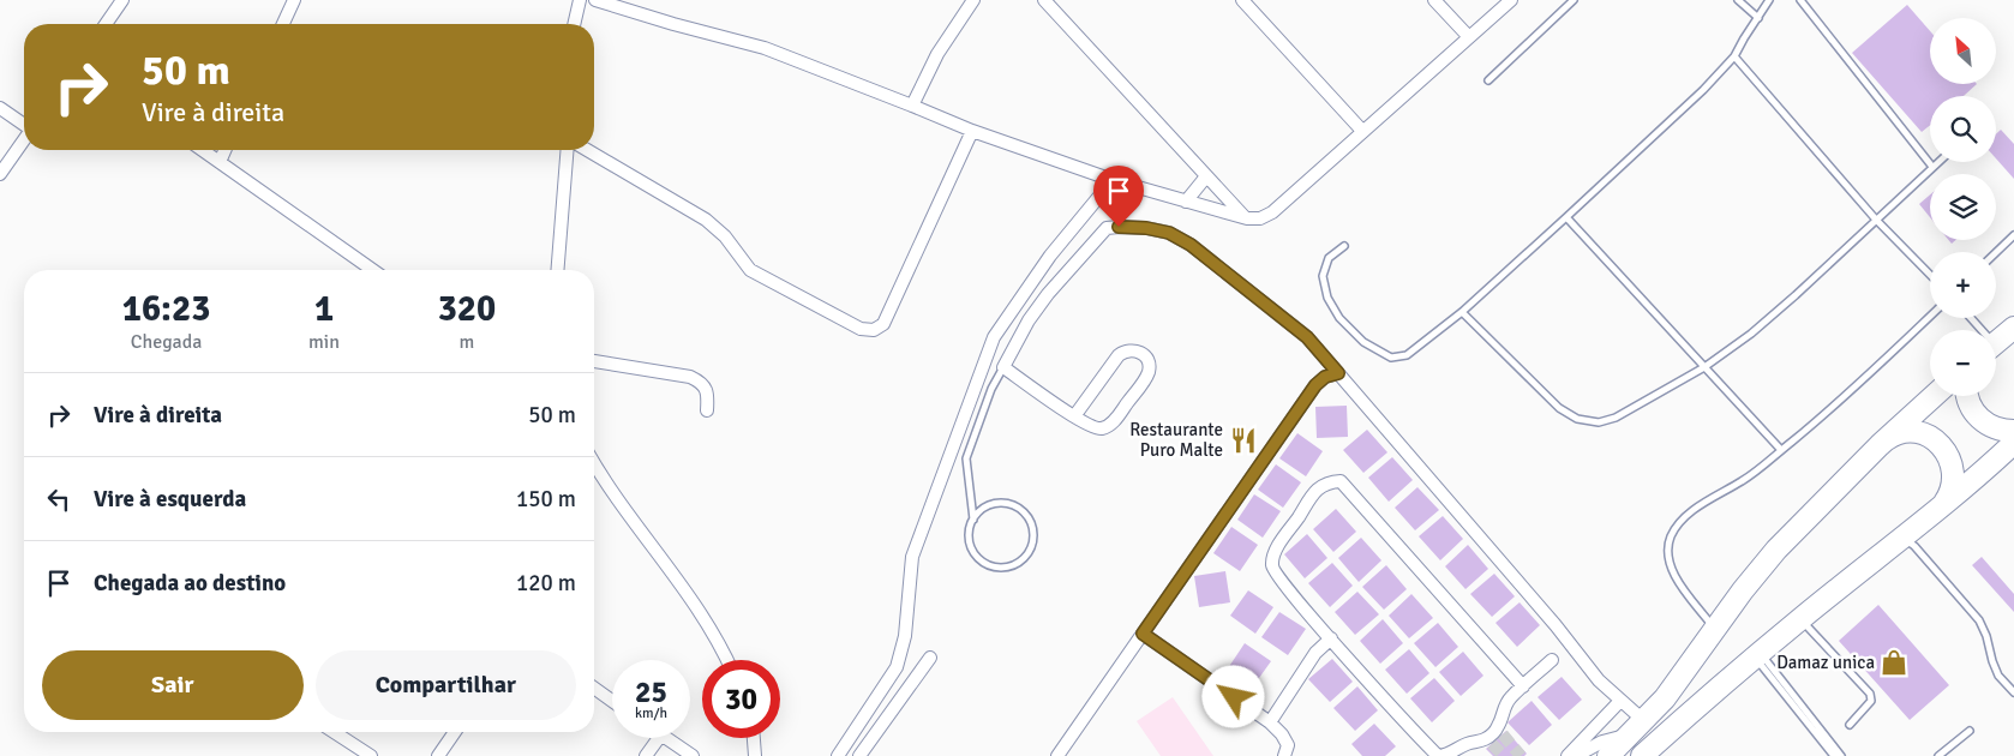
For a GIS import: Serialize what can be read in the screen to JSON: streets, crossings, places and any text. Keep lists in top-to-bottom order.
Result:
{
  "places": {
    "restaurant": ["Restaurante Puro Malte"],
    "shop": ["Damaz unica"]
  },
  "north": "top left",
  "page": {
    "map_buttons": ["+", "−"],
    "turn": ["50 m", "Vire à direita"],
    "eta": [
      "16:23",
      "Chegada",
      "1",
      "min",
      "320",
      "m"
    ],
    "list": [
      {
        "name": "Vire à direita",
        "value": "50 m"
      },
      {
        "name": "Vire à esquerda",
        "value": "150 m"
      },
      {
        "name": "Chegada ao destino",
        "value": "120 m"
      }
    ],
    "buttons": ["Sair", "Compartilhar"],
    "speed": "25 km/h",
    "limit": "30"
  }
}
